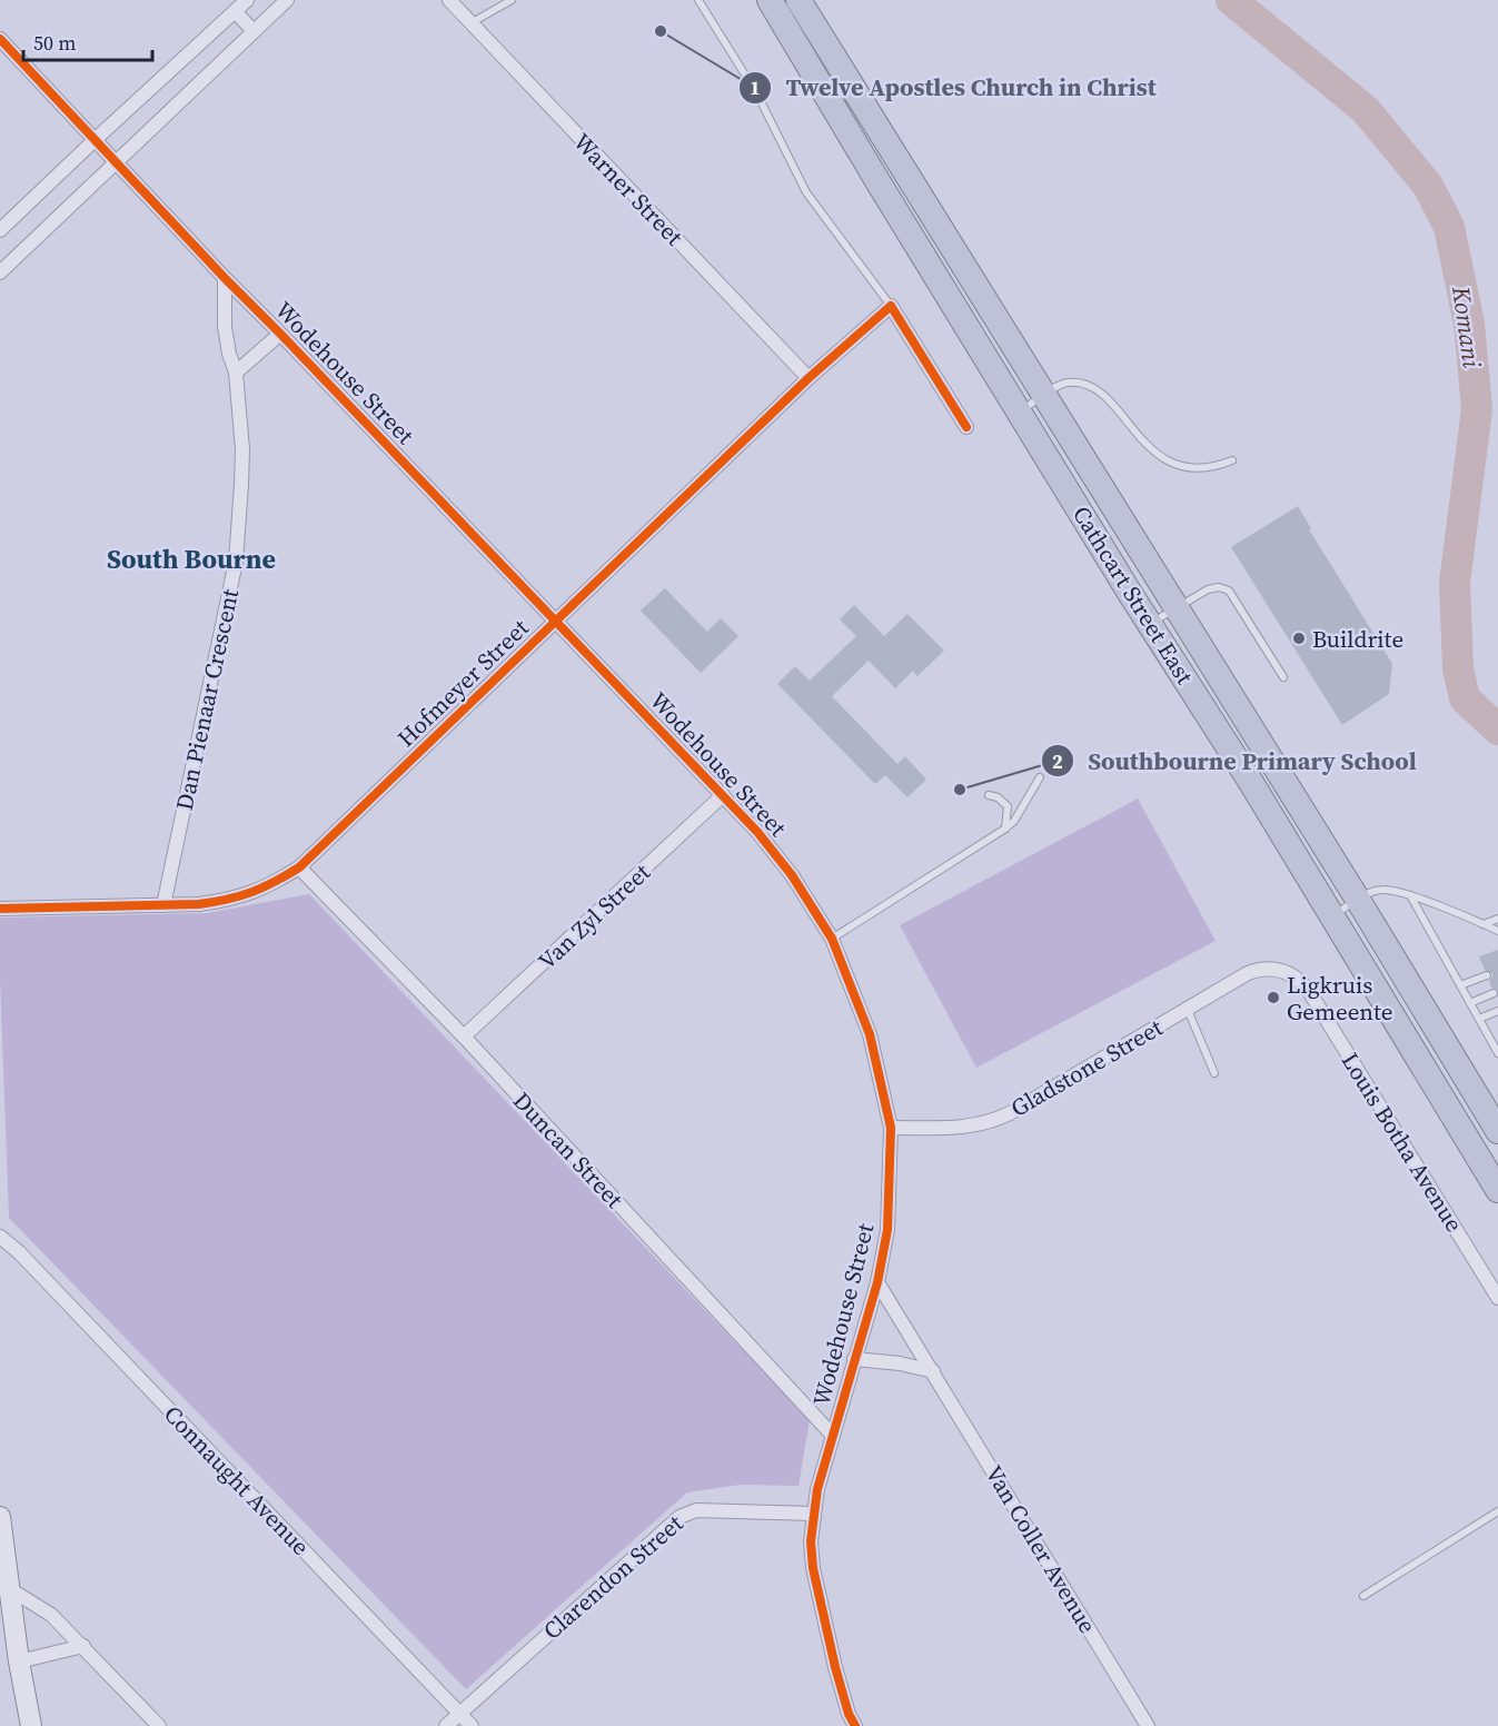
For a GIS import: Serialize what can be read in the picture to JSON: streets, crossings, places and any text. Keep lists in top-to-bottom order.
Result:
{
  "streets": {
    "highway": ["Cathcart Street East"],
    "street": [
      "Warner Street",
      "Wodehouse Street",
      "Hofmeyer Street",
      "Dan Pienaar Crescent",
      "Van Zyl Street",
      "Gladstone Street",
      "Louis Botha Avenue",
      "Duncan Street",
      "Connaught Avenue",
      "Van Coller Avenue",
      "Clarendon Street"
    ]
  },
  "crossings": [
    ["Warner Street", "Hofmeyer Street"],
    ["Wodehouse Street", "Hofmeyer Street"],
    ["Wodehouse Street", "Dan Pienaar Crescent"],
    ["Wodehouse Street", "Van Zyl Street"],
    ["Wodehouse Street", "Gladstone Street"],
    ["Wodehouse Street", "Duncan Street"],
    ["Wodehouse Street", "Van Coller Avenue"],
    ["Wodehouse Street", "Clarendon Street"],
    ["Hofmeyer Street", "Dan Pienaar Crescent"],
    ["Hofmeyer Street", "Duncan Street"],
    ["Van Zyl Street", "Duncan Street"],
    ["Gladstone Street", "Louis Botha Avenue"],
    ["Connaught Avenue", "Clarendon Street"]
  ],
  "districts": ["South Bourne"],
  "water": ["Komani"],
  "places": [
    "Twelve Apostles Church in Christ",
    "Buildrite",
    "Southbourne Primary School",
    "Ligkruis Gemeente"
  ],
  "scale_bar": "50 m"
}
